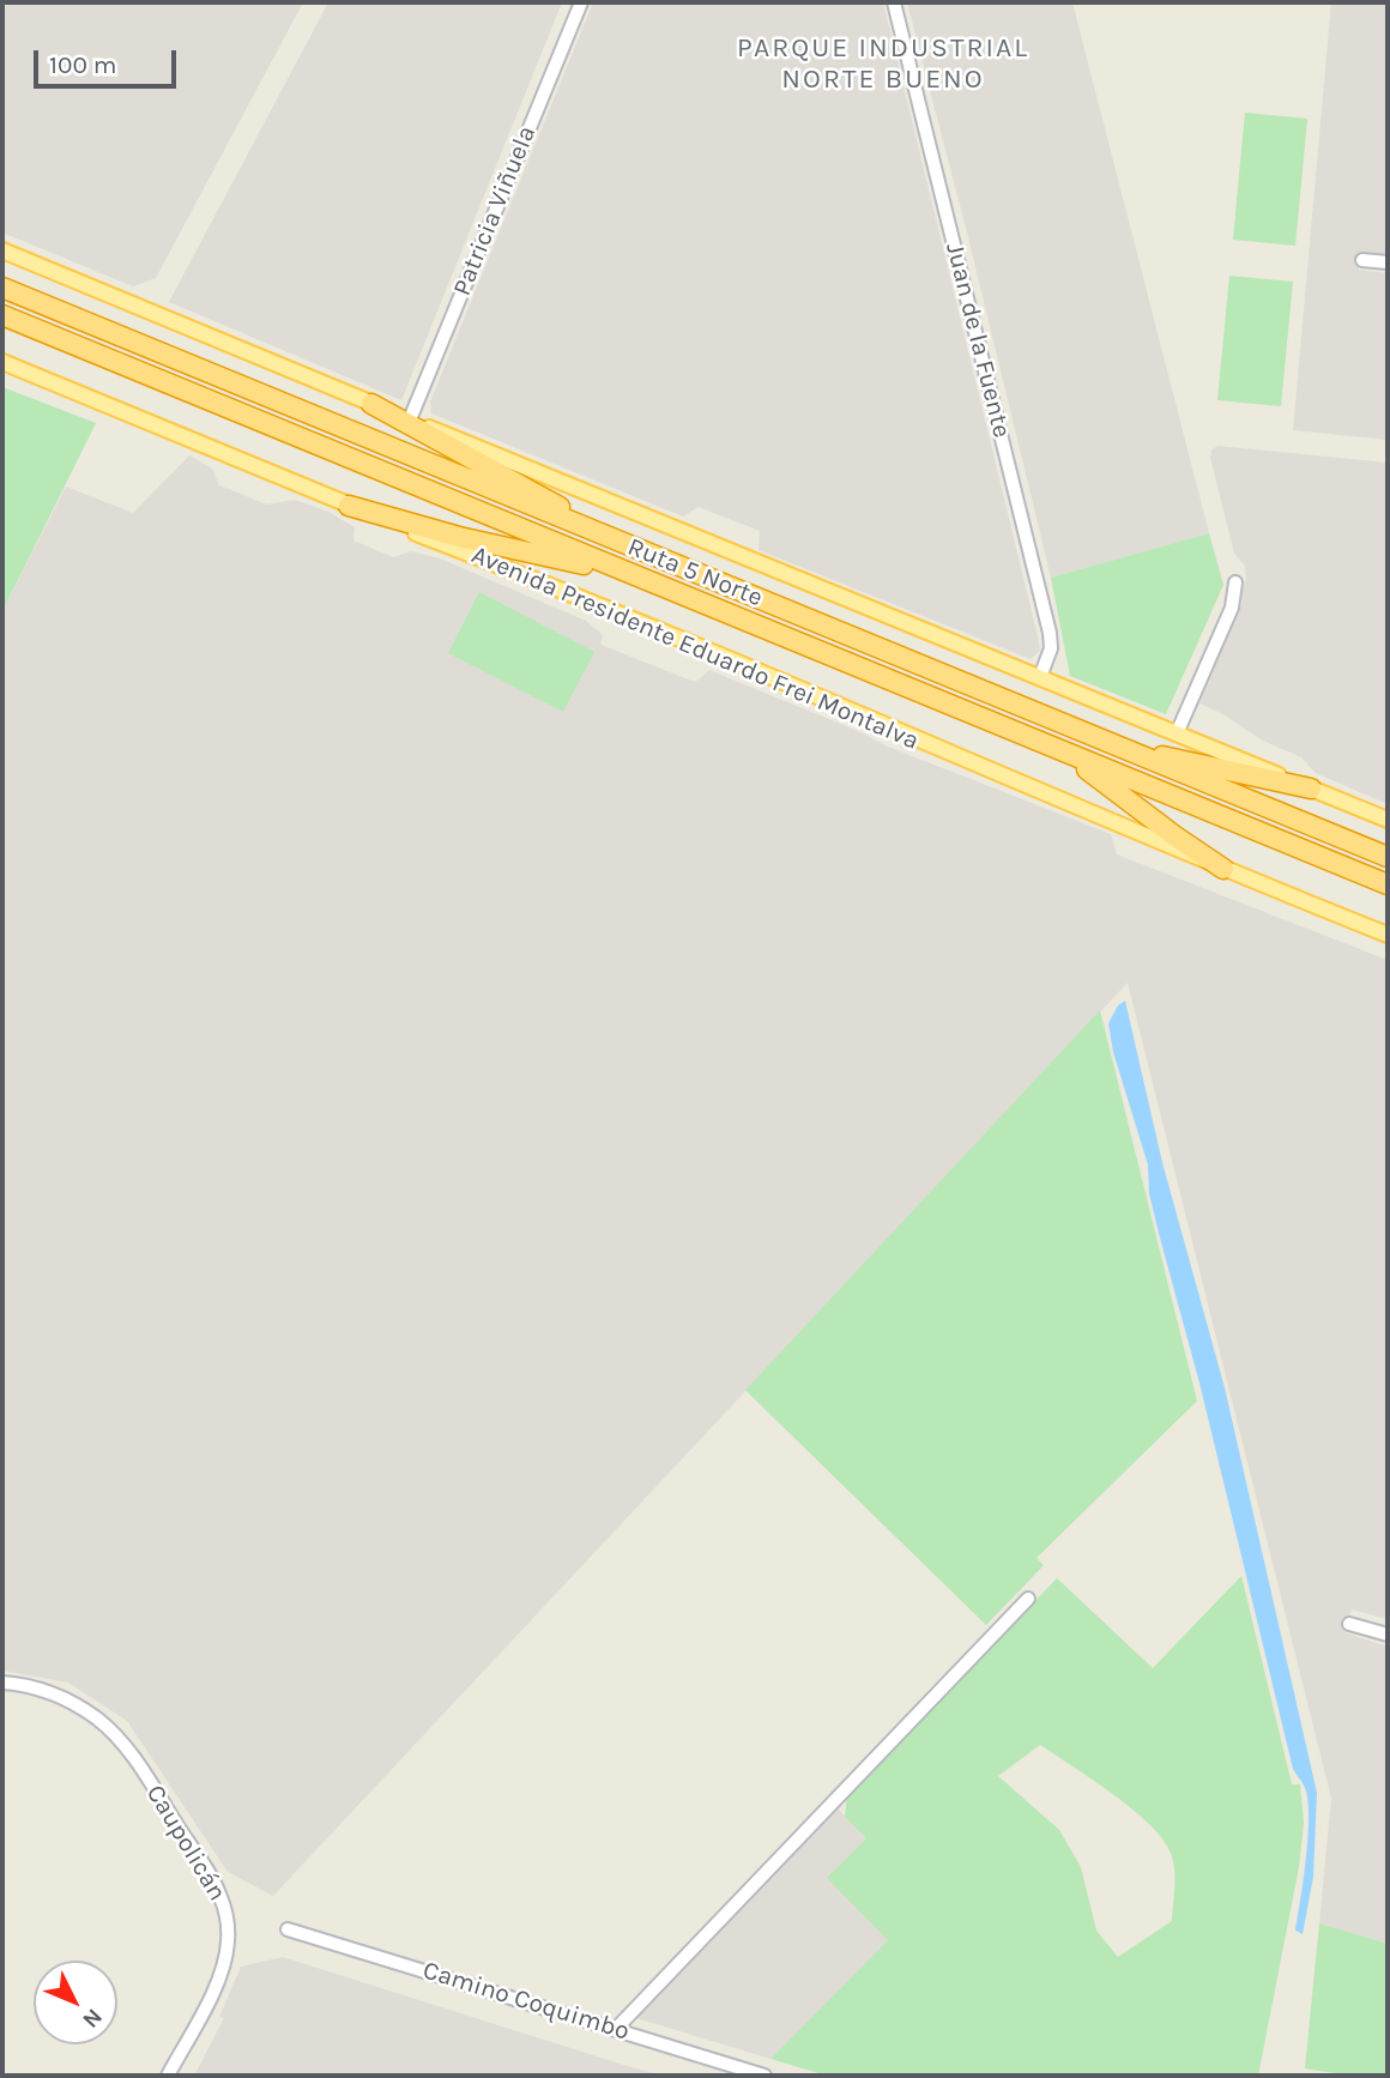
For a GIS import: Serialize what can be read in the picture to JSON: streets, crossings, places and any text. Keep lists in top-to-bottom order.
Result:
{
  "streets": {
    "highway": ["Ruta 5 Norte"],
    "main road": ["Avenida Presidente Eduardo Frei Montalva"],
    "street": [
      "Patricia Viñuela",
      "Juan de la Fuente",
      "Caupolicán",
      "Camino Coquimbo"
    ]
  },
  "districts": ["PARQUE INDUSTRIAL NORTE BUENO"],
  "scale_bar": "100 m",
  "north": "bottom right"
}
